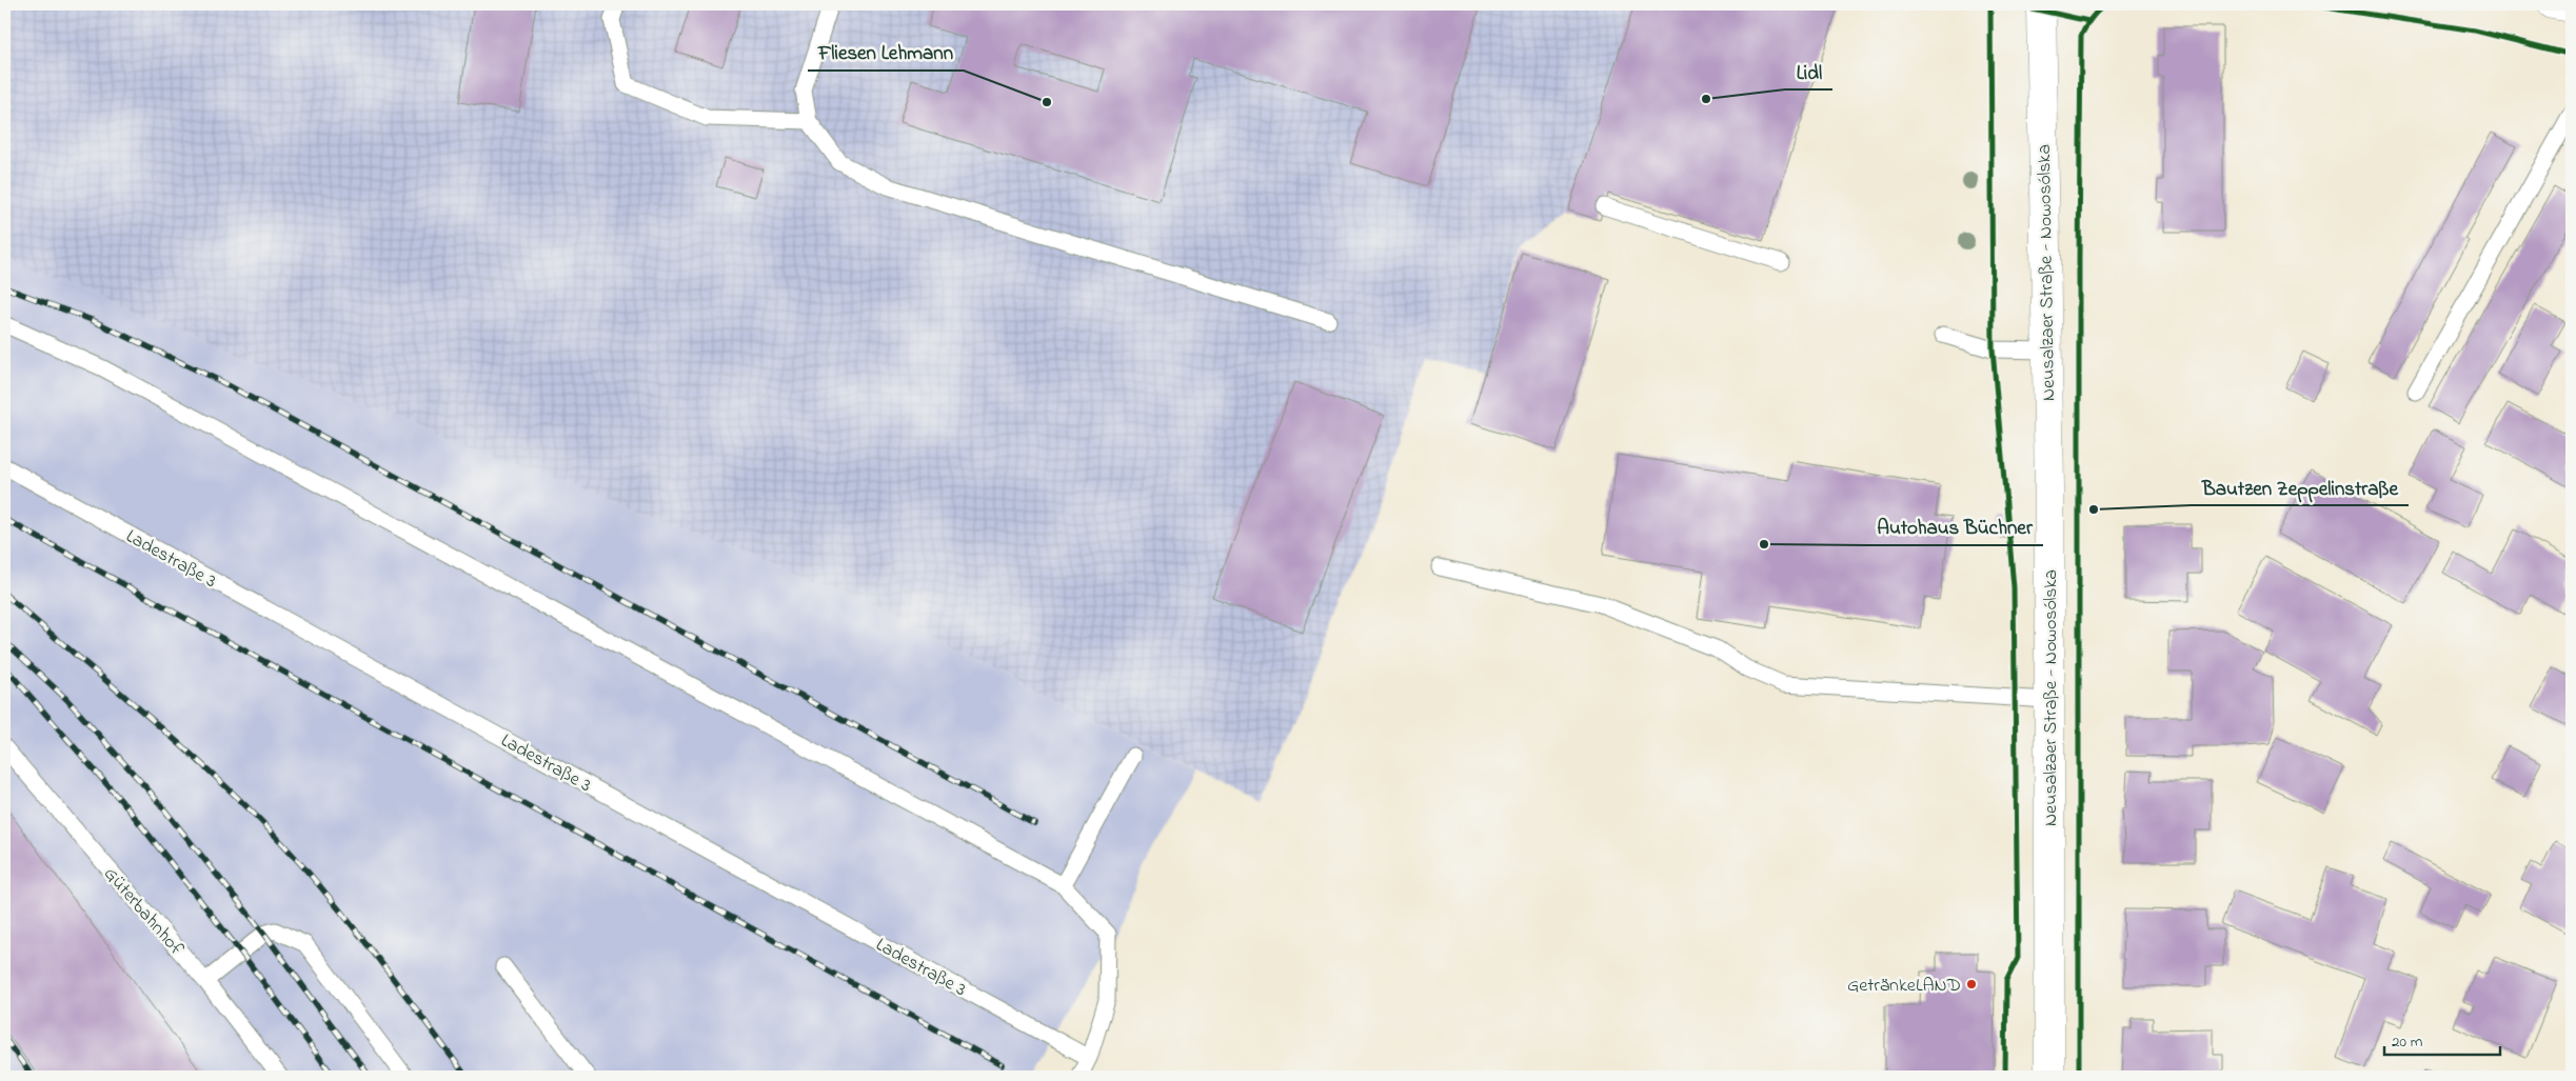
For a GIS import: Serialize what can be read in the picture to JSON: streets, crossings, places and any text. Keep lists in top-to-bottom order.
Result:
{
  "streets": {
    "main road": ["Neusalzaer Straße - Nowosólska"],
    "lane": ["Ladestraße 3", "Güterbahnhof"]
  },
  "places": [
    "Lidl",
    "Fliesen Lehmann",
    "Bautzen Zeppelinstraße",
    "Autohaus Büchner",
    "GetränkeLAND"
  ],
  "scale_bar": "20 m"
}
